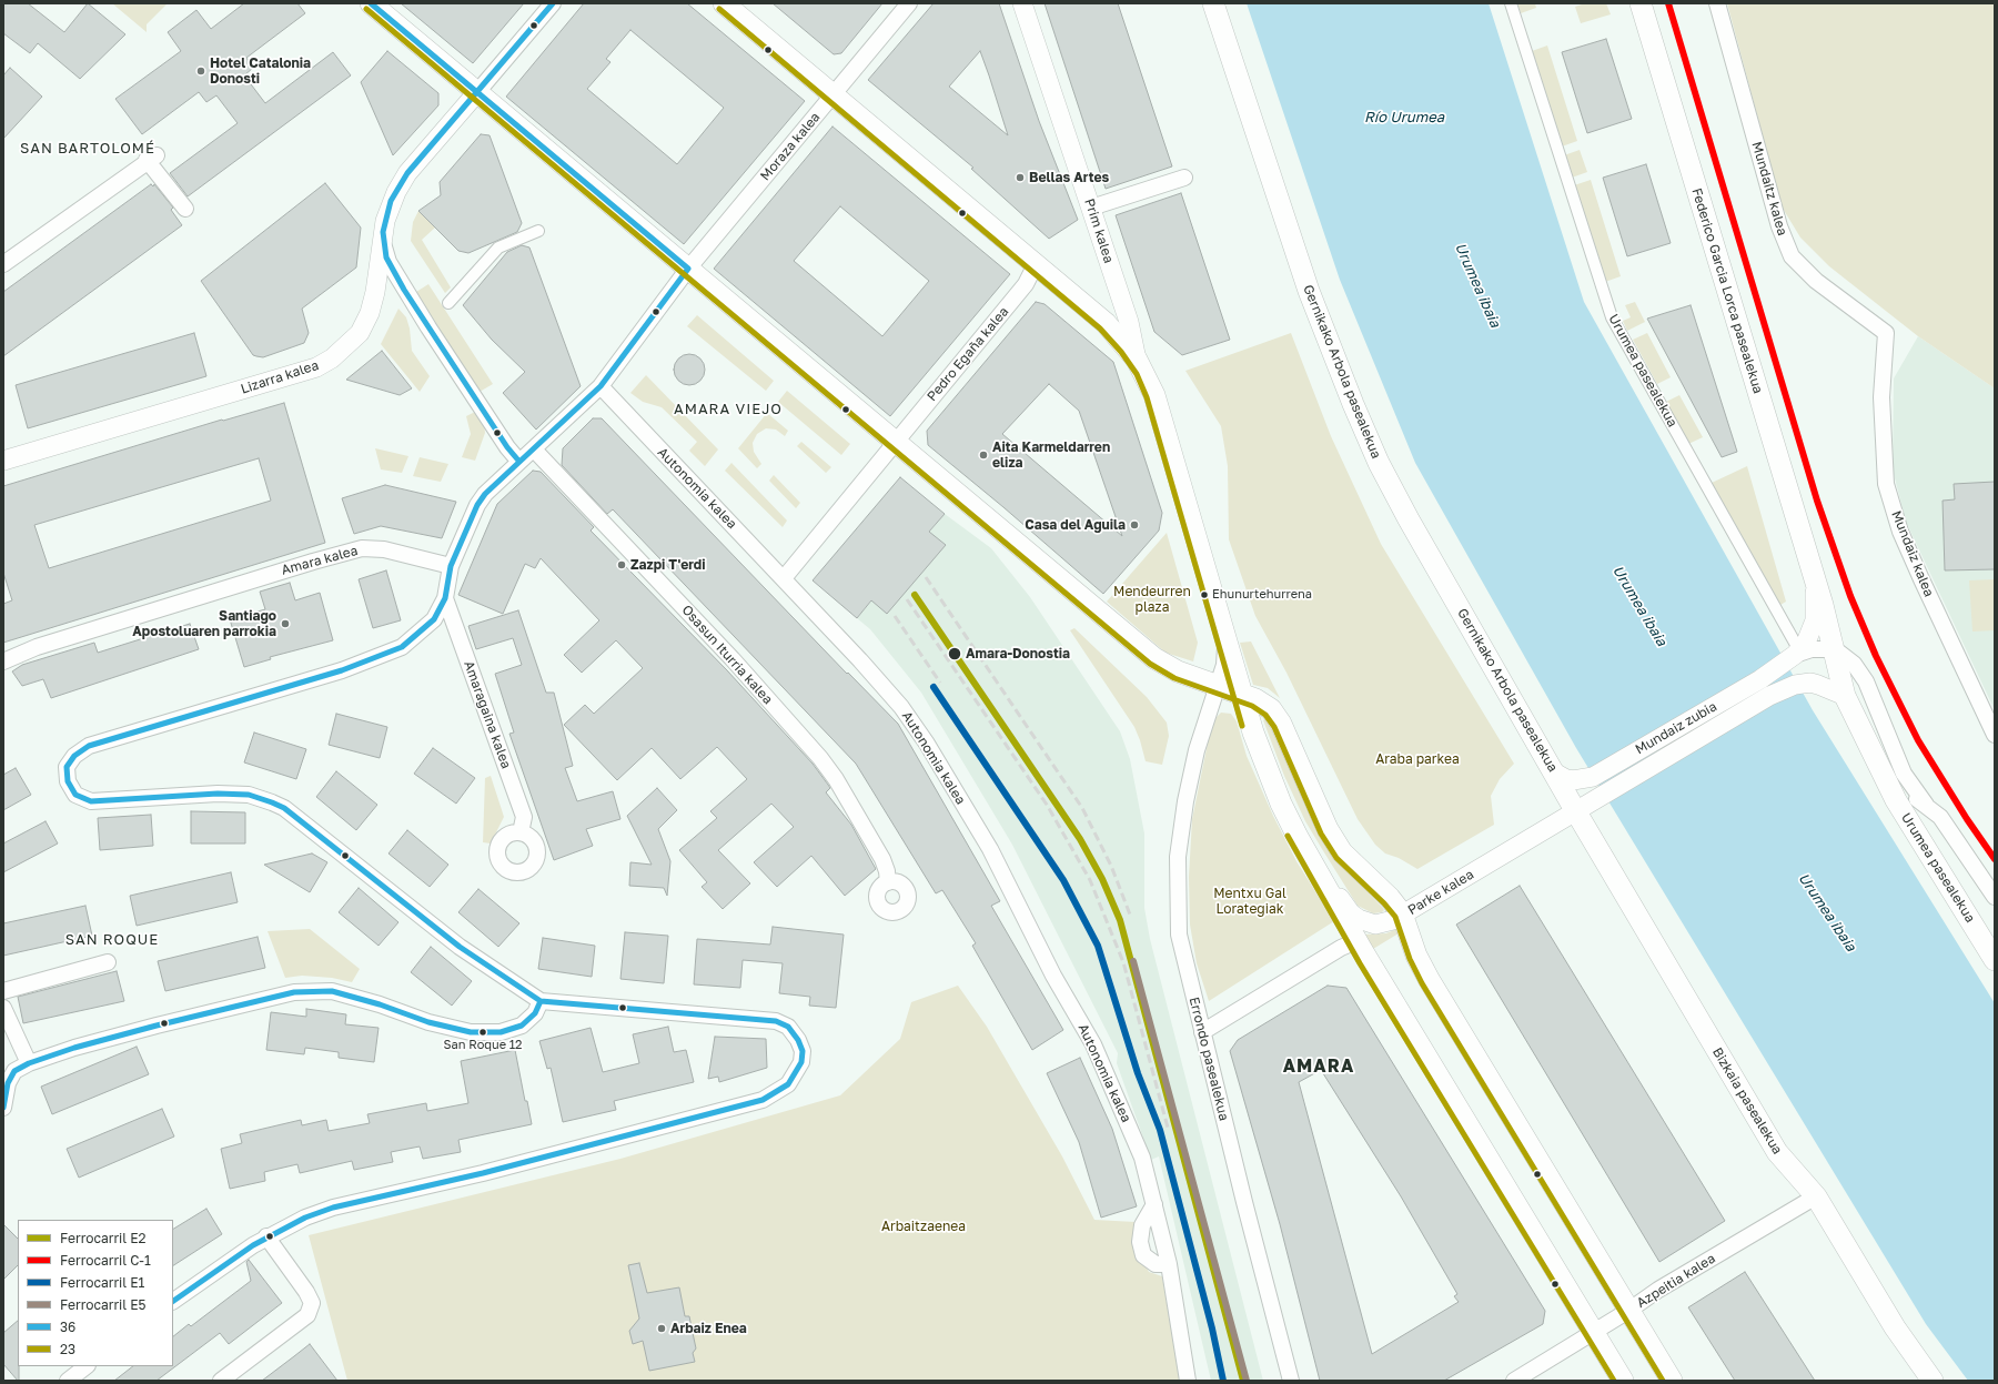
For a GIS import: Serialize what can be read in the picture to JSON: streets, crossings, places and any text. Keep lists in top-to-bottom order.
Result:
{
  "streets": {
    "main road": [
      "Federico Garcia Lorca pasealekua",
      "Urumea pasealekua",
      "Gernikako Arbola pasealekua",
      "Bizkaia pasealekua"
    ],
    "street": [
      "Moraza kalea",
      "Mundaitz kalea",
      "Prim kalea",
      "Pedro Egaña kalea",
      "Lizarra kalea",
      "Autonomia kalea",
      "Mundaiz kalea",
      "Amara kalea",
      "Osasun Iturria kalea",
      "Amaragaina kalea",
      "Mundaiz zubia",
      "Parke kalea",
      "Errondo pasealekua",
      "Azpeitia kalea"
    ]
  },
  "crossings": [
    ["Mundaitz kalea", "Mundaiz kalea"],
    ["Federico Garcia Lorca pasealekua", "Urumea pasealekua"],
    ["Federico Garcia Lorca pasealekua", "Mundaiz zubia"],
    ["Pedro Egaña kalea", "Autonomia kalea"],
    ["Urumea pasealekua", "Mundaiz zubia"],
    ["Gernikako Arbola pasealekua", "Mundaiz zubia"],
    ["Gernikako Arbola pasealekua", "Parke kalea"],
    ["Gernikako Arbola pasealekua", "Bizkaia pasealekua"],
    ["Mundaiz zubia", "Parke kalea"],
    ["Mundaiz zubia", "Bizkaia pasealekua"],
    ["Parke kalea", "Bizkaia pasealekua"],
    ["Bizkaia pasealekua", "Azpeitia kalea"]
  ],
  "districts": [
    "SAN BARTOLOMÉ",
    "AMARA VIEJO",
    "SAN ROQUE",
    "AMARA"
  ],
  "water": ["Río Urumea", "Urumea ibaia"],
  "parks": [
    "Mendeurren plaza",
    "Araba parkea",
    "Mentxu Gal Lorategiak",
    "Arbaitzaenea"
  ],
  "places": [
    "Hotel Catalonia Donosti",
    "Bellas Artes",
    "Aita Karmeldarren eliza",
    "Casa del Aguila",
    "Zazpi T'erdi",
    "Ehunurtehurrena",
    "Santiago Apostoluaren parrokia",
    "Amara-Donostia",
    "San Roque 12",
    "Arbaiz Enea"
  ],
  "lines": [
    "rail line C-1",
    "transit line 36",
    "transit line 23",
    "rail line E2",
    "rail line E1",
    "rail line E5"
  ],
  "legend": [
    "Ferrocarril E2",
    "Ferrocarril C-1",
    "Ferrocarril E1",
    "Ferrocarril E5",
    "36",
    "23"
  ]
}
